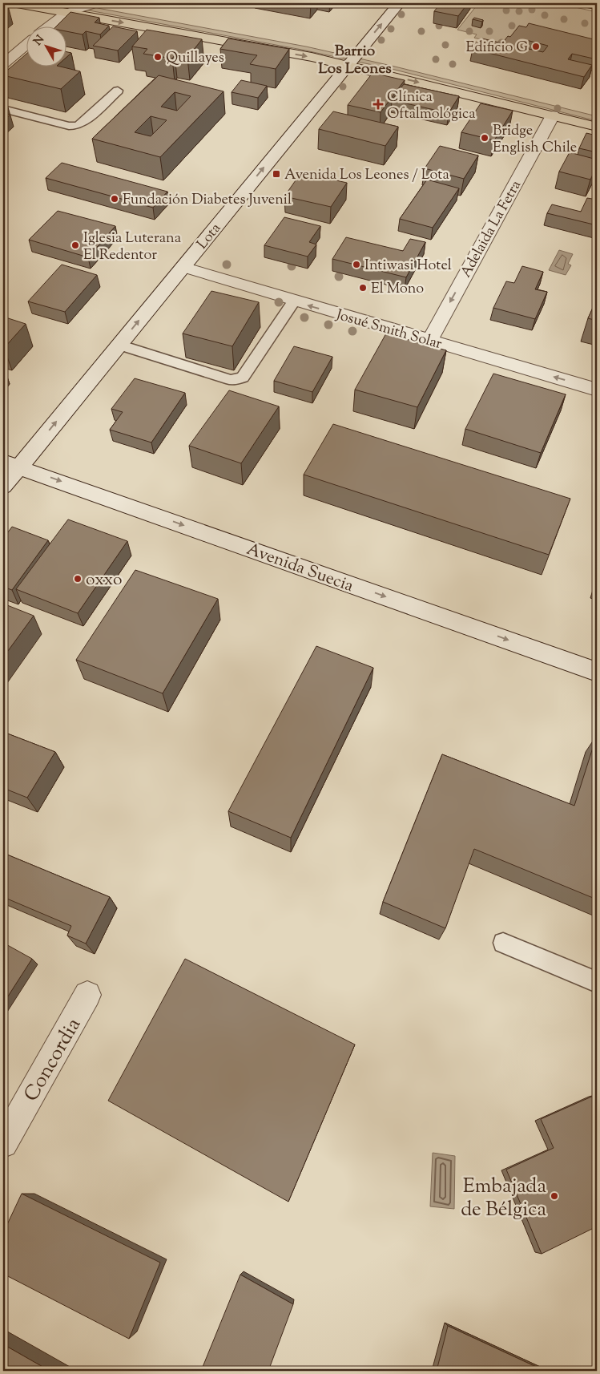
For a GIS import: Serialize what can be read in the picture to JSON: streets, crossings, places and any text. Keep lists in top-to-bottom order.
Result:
{
  "streets": {
    "street": [
      "Adelaida La Fetra",
      "Lota",
      "Josué Smith Solar",
      "Avenida Suecia",
      "Concordia"
    ]
  },
  "crossings": [
    ["Adelaida La Fetra", "Josué Smith Solar"],
    ["Lota", "Josué Smith Solar"],
    ["Lota", "Avenida Suecia"]
  ],
  "one_way": [
    "Adelaida La Fetra",
    "Lota",
    "Josué Smith Solar",
    "Avenida Suecia"
  ],
  "districts": ["Barrio Los Leones"],
  "places": {
    "other": [
      "Edificio G",
      "Quillayes",
      "Bridge English Chile",
      "Fundación Diabetes Juvenil",
      "Iglesia Luterana El Redentor",
      "Intiwasi Hotel",
      "El Mono",
      "oxxo",
      "Embajada de Bélgica"
    ],
    "health": ["Clínica Oftalmológica"],
    "transit": ["Avenida Los Leones / Lota"]
  },
  "north": "top left"
}
